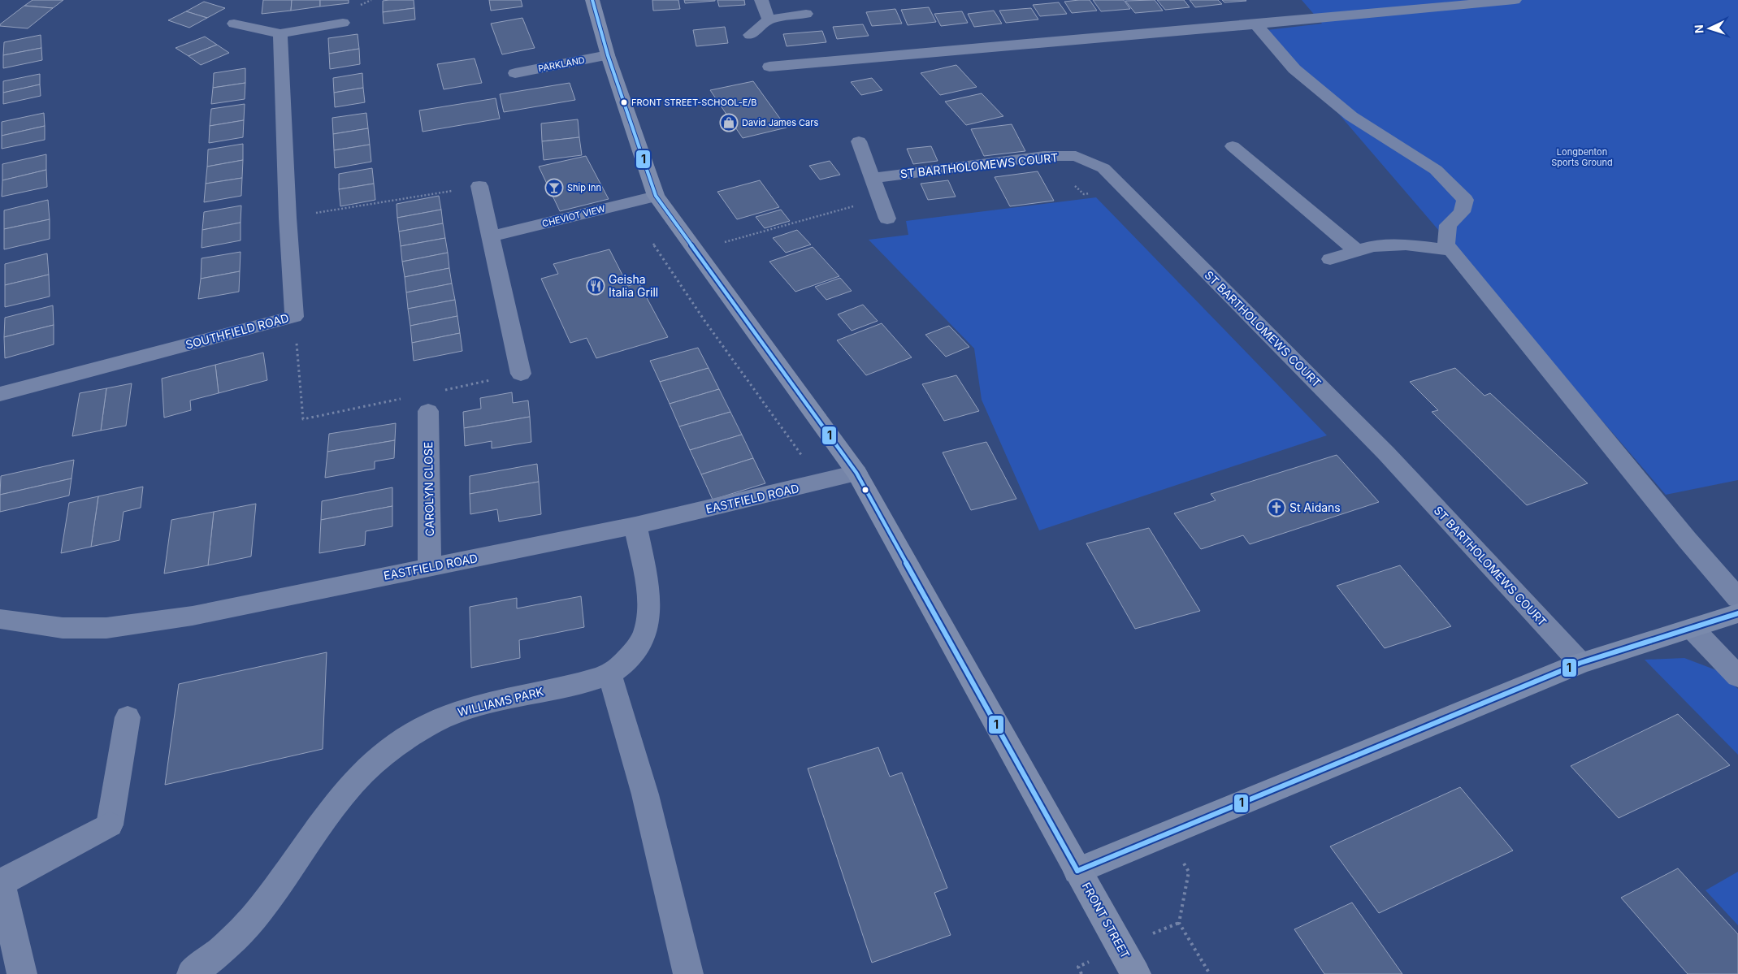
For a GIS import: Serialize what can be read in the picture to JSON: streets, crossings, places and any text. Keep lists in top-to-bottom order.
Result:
{
  "streets": {
    "main road": ["FRONT STREET"],
    "street": [
      "PARKLAND",
      "ST BARTHOLOMEWS COURT",
      "CHEVIOT VIEW",
      "SOUTHFIELD ROAD",
      "CAROLYN CLOSE",
      "EASTFIELD ROAD",
      "WILLIAMS PARK"
    ]
  },
  "crossings": [
    ["PARKLAND", "FRONT STREET"],
    ["CHEVIOT VIEW", "FRONT STREET"],
    ["CAROLYN CLOSE", "EASTFIELD ROAD"],
    ["EASTFIELD ROAD", "WILLIAMS PARK"],
    ["EASTFIELD ROAD", "FRONT STREET"]
  ],
  "parks": ["Longbenton Sports Ground"],
  "places": {
    "other": ["FRONT STREET-SCHOOL-E/B"],
    "shop": ["David James Cars"],
    "bar": ["Ship Inn"],
    "restaurant": ["Geisha Italia Grill"],
    "church": ["St Aidans"]
  },
  "lines": ["transit line 1"],
  "north": "left"
}
